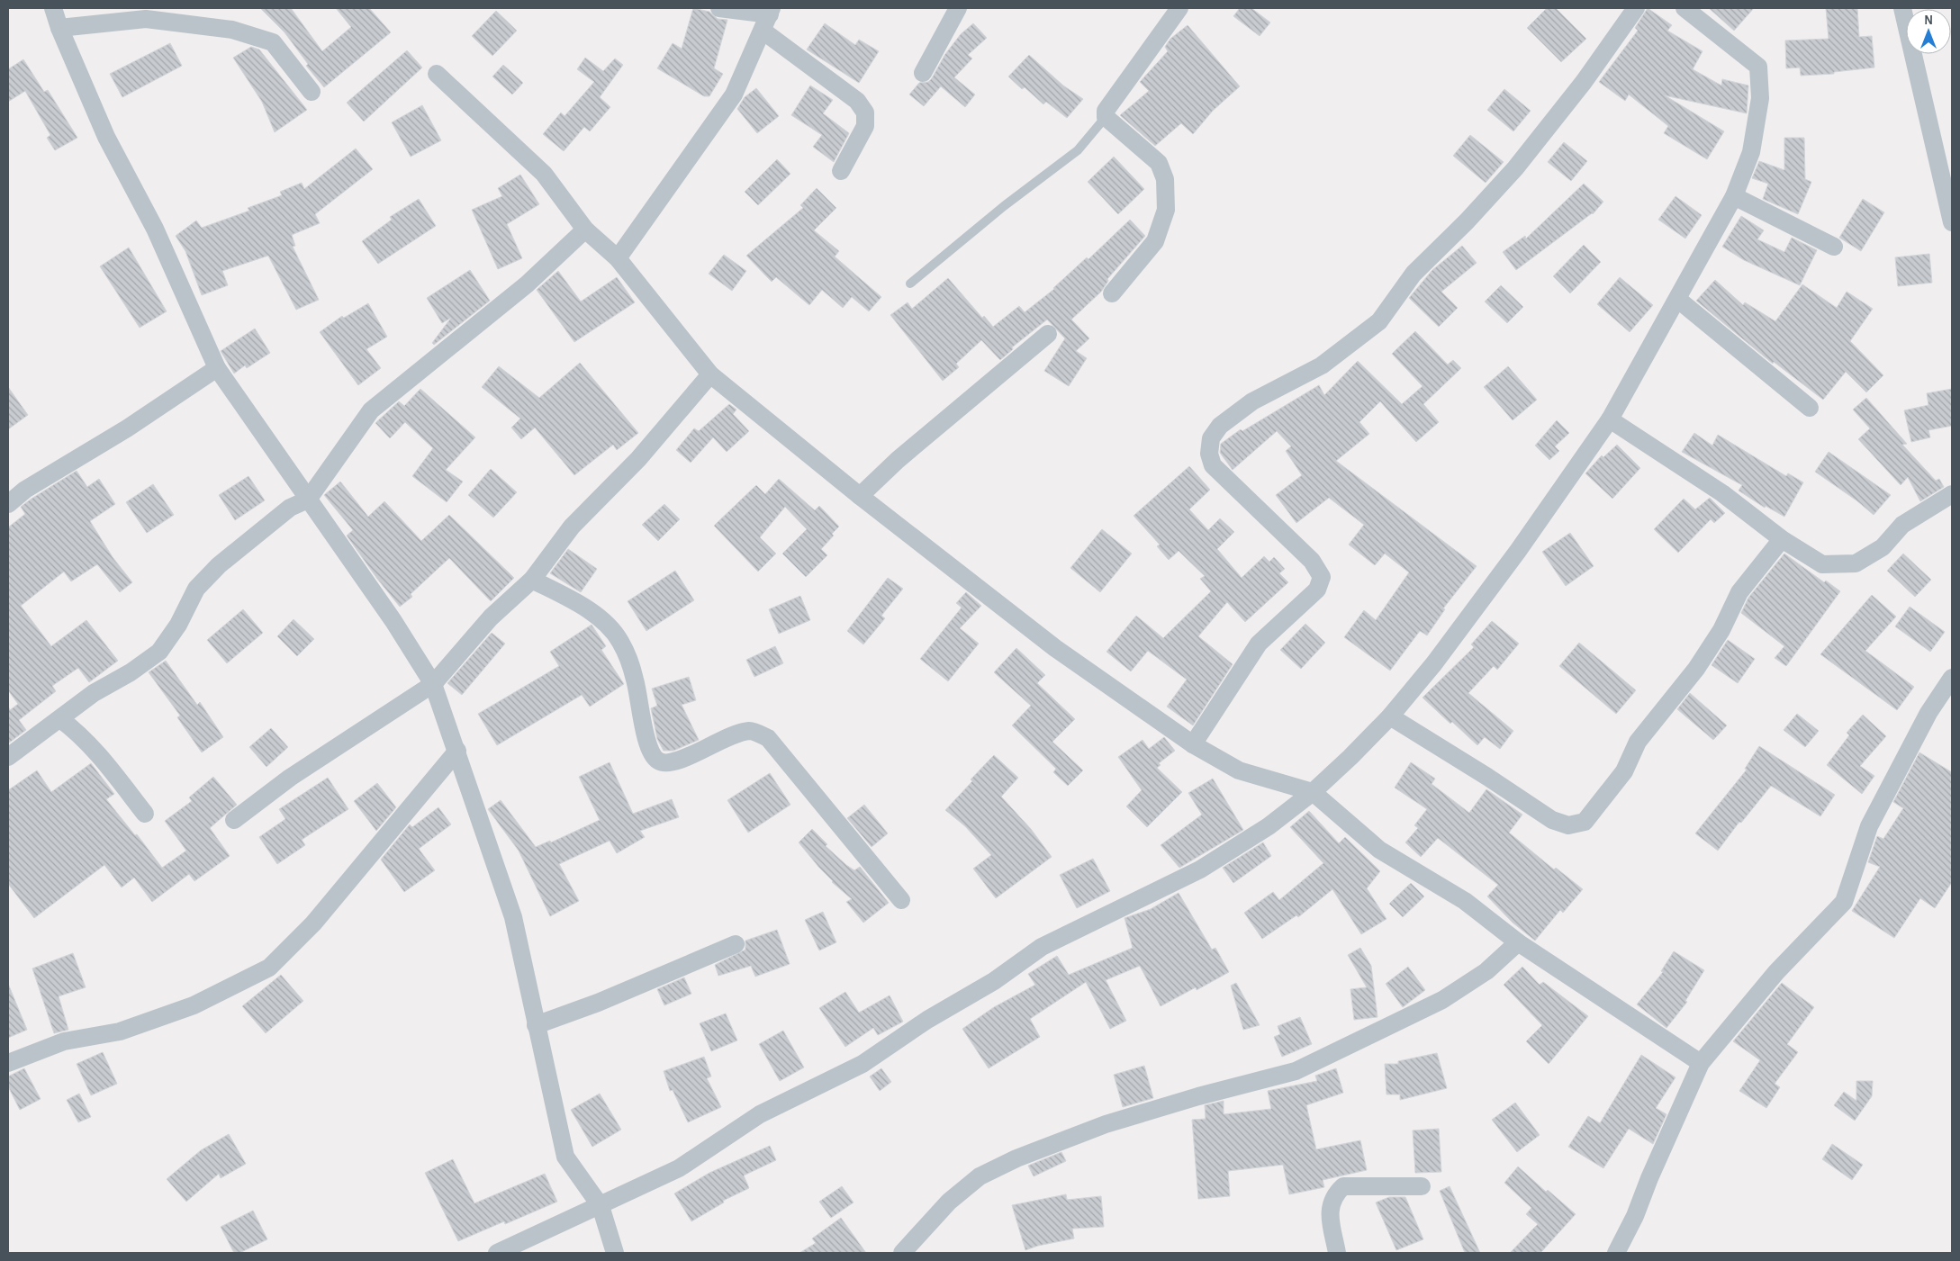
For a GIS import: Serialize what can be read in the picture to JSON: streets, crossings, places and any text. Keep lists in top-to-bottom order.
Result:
{
  "north": "top"
}
